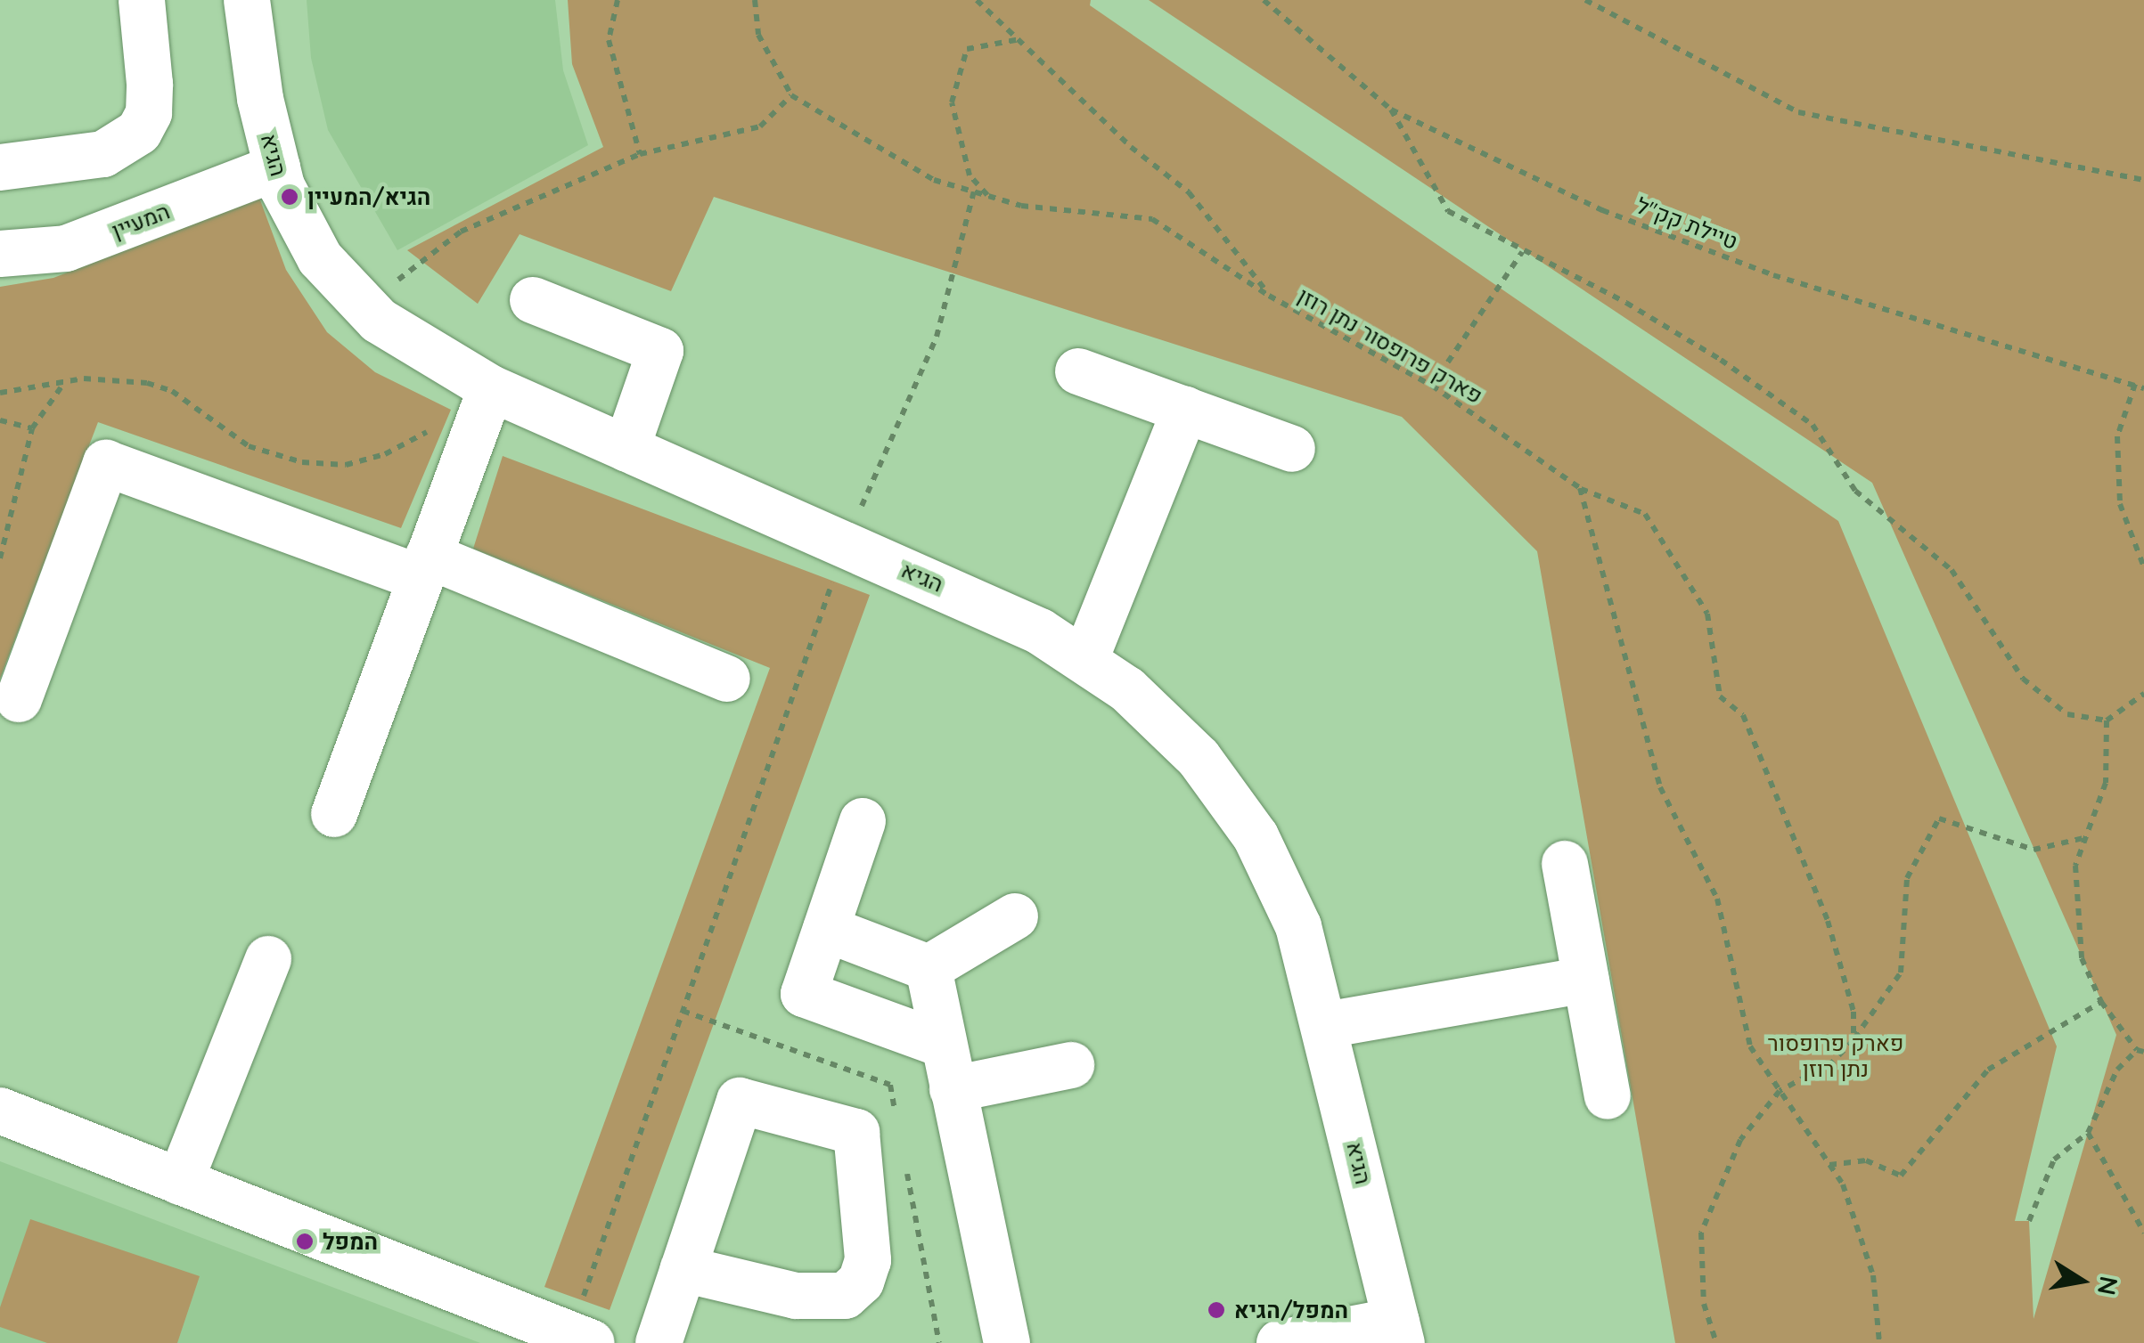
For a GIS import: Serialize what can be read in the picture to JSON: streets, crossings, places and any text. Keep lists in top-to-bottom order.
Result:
{
  "streets": {
    "street": ["הגיא", "המעיין"],
    "path": ["טיילת קק\"ל", "פארק פרופסור נתן רוזן"]
  },
  "crossings": [
    ["הגיא", "המעיין"]
  ],
  "parks": ["פארק פרופסור נתן רוזן"],
  "places": ["הגיא/המעיין", "המפל", "המפל/הגיא"],
  "north": "right"
}
